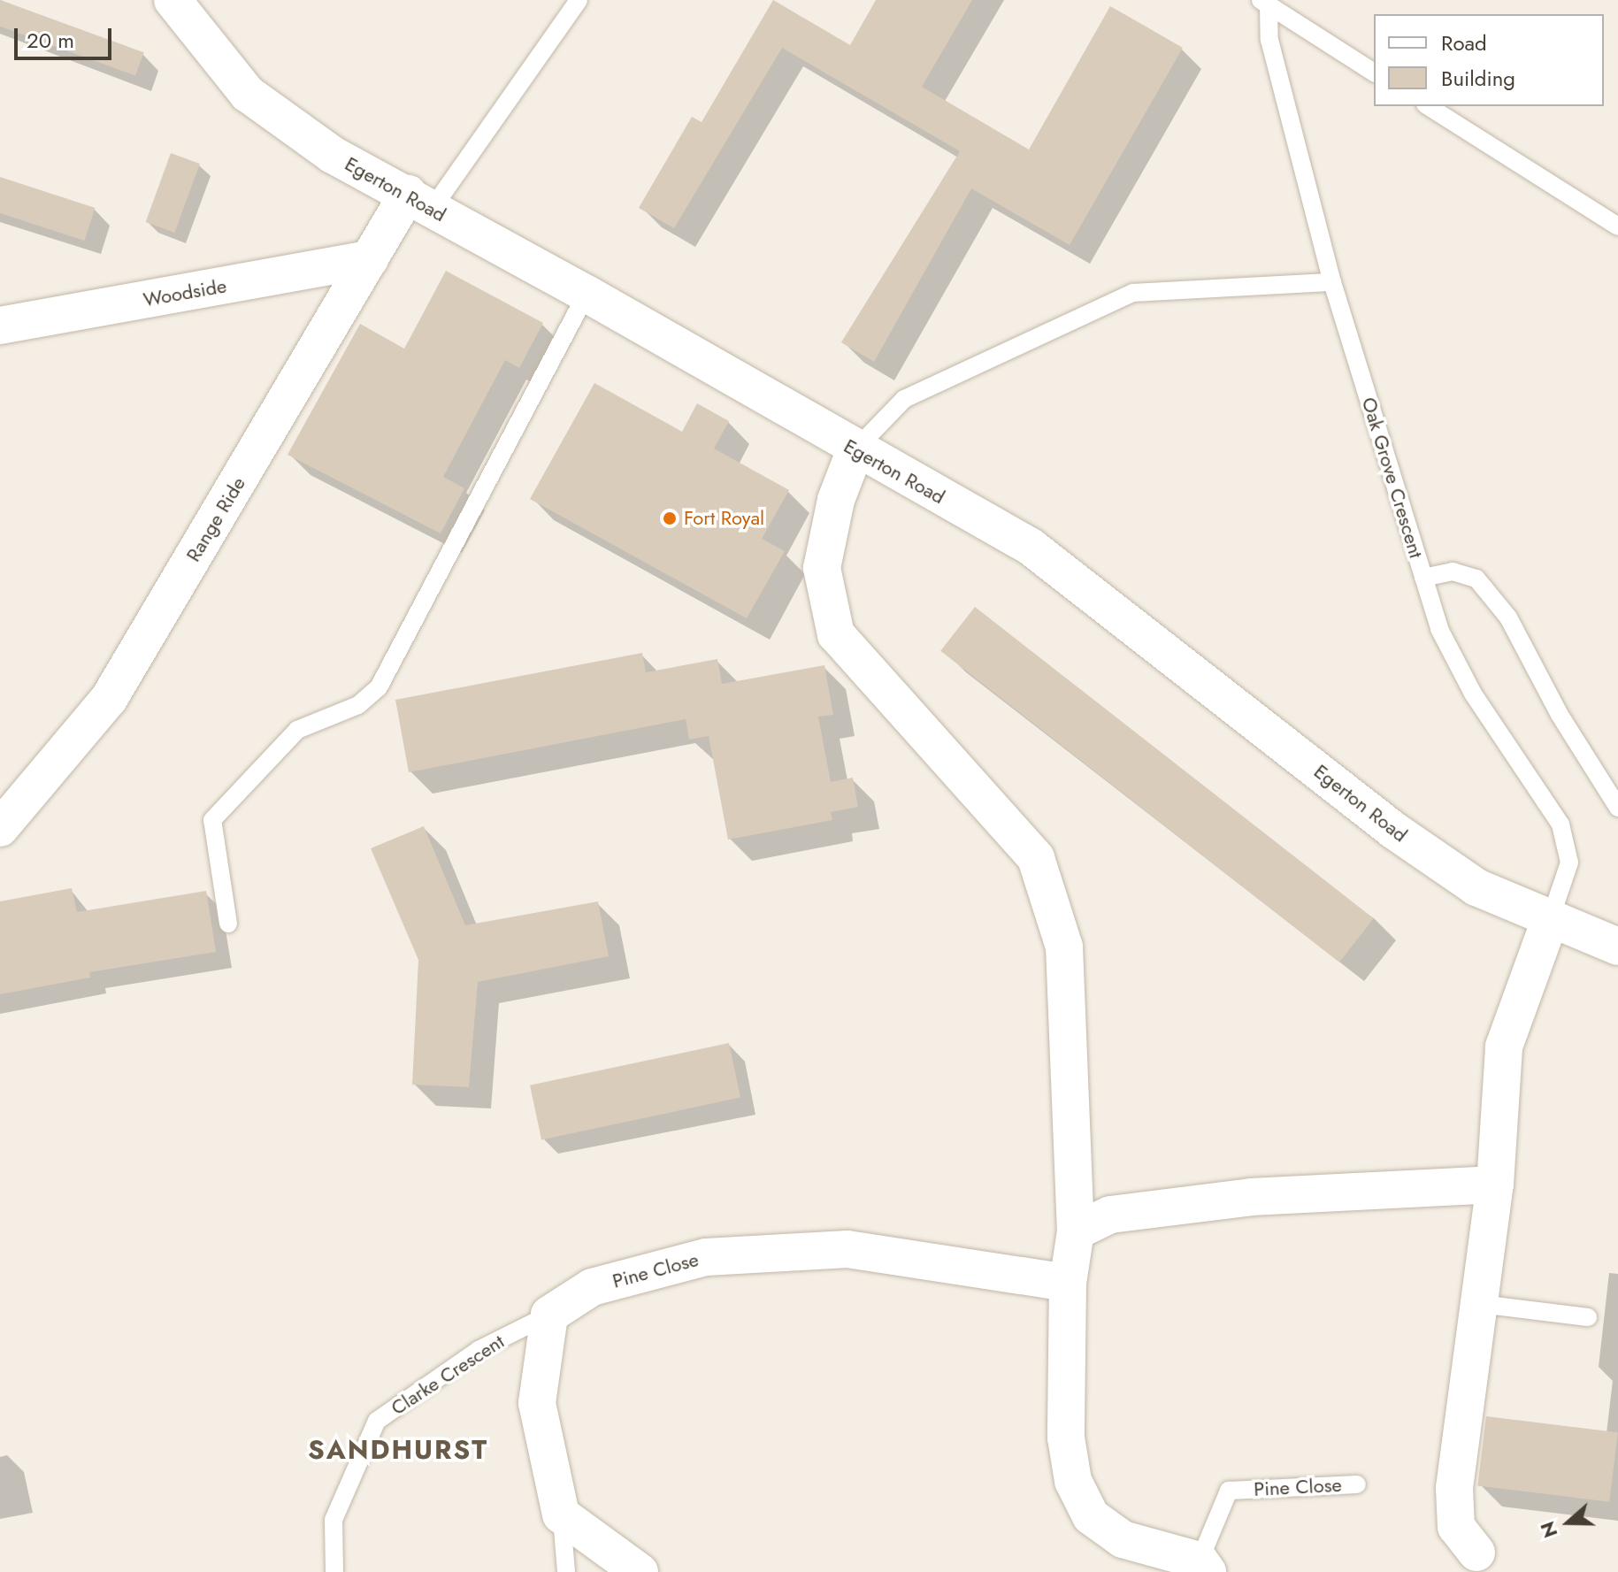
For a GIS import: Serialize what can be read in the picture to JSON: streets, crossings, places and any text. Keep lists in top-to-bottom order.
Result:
{
  "streets": {
    "street": [
      "Egerton Road",
      "Woodside",
      "Range Ride",
      "Pine Close"
    ],
    "lane": ["Oak Grove Crescent", "Clarke Crescent"]
  },
  "crossings": [
    ["Egerton Road", "Oak Grove Crescent"],
    ["Egerton Road", "Range Ride"],
    ["Egerton Road", "Pine Close"],
    ["Woodside", "Range Ride"],
    ["Pine Close", "Clarke Crescent"]
  ],
  "districts": ["SANDHURST"],
  "places": ["Fort Royal"],
  "legend": ["Road", "Building"],
  "scale_bar": "20 m",
  "north": "left"
}
